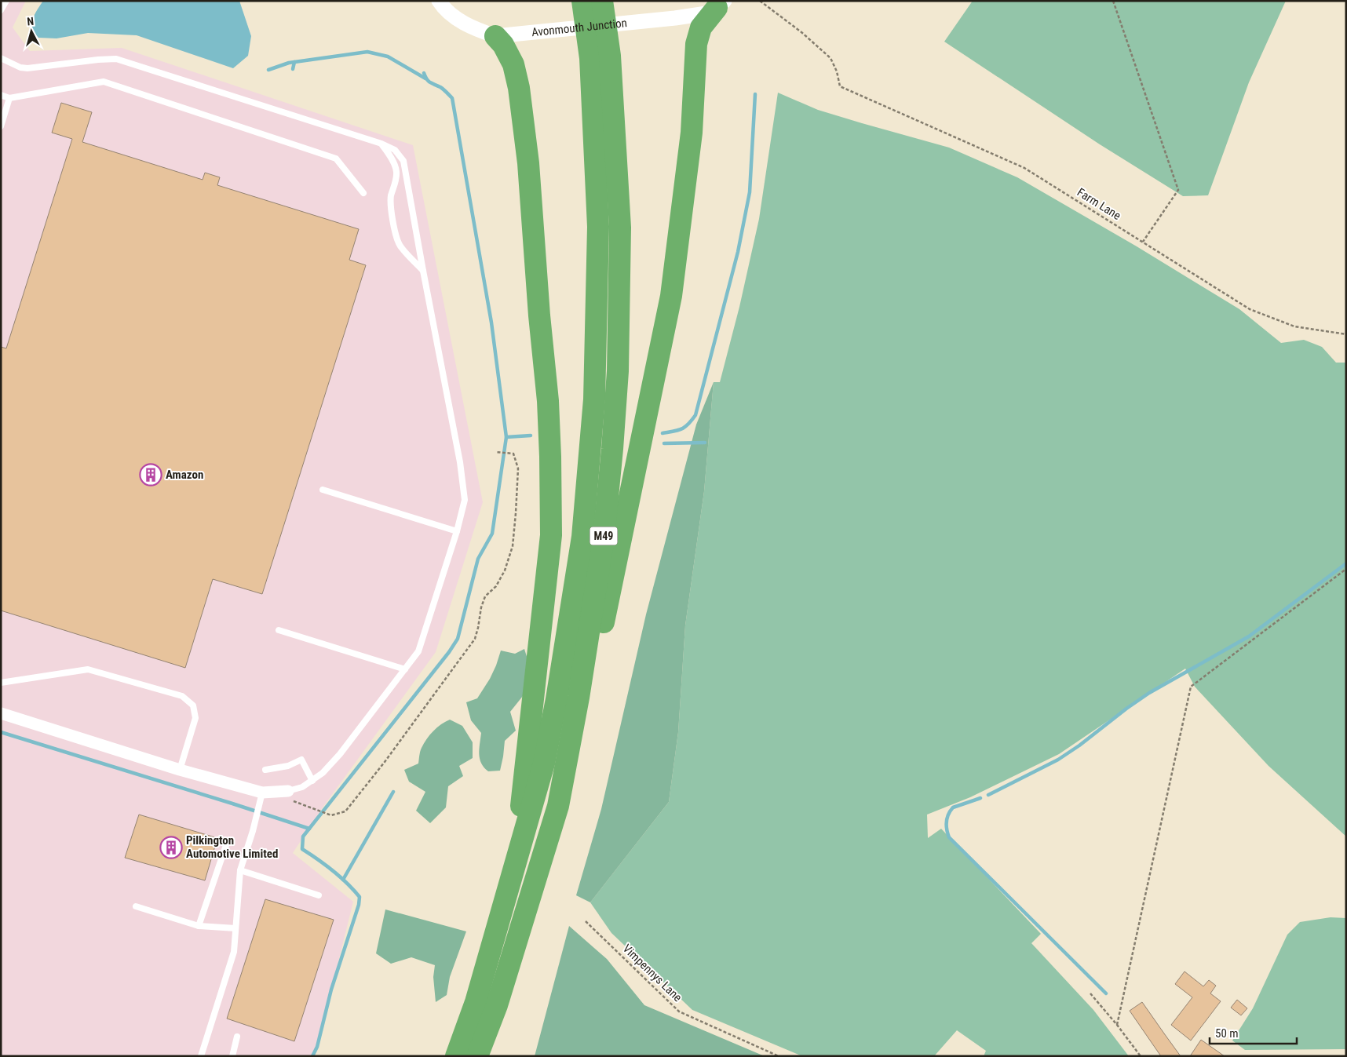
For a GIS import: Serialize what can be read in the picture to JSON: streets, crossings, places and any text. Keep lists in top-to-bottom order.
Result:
{
  "streets": {
    "highway": ["M49"],
    "street": ["Avonmouth Junction"],
    "path": ["Farm Lane", "Vimpennys Lane"]
  },
  "crossings": [
    ["Avonmouth Junction", "M49"]
  ],
  "places": {
    "building": ["Amazon", "Pilkington Automotive Limited"]
  },
  "scale_bar": "50 m",
  "north": "top"
}
